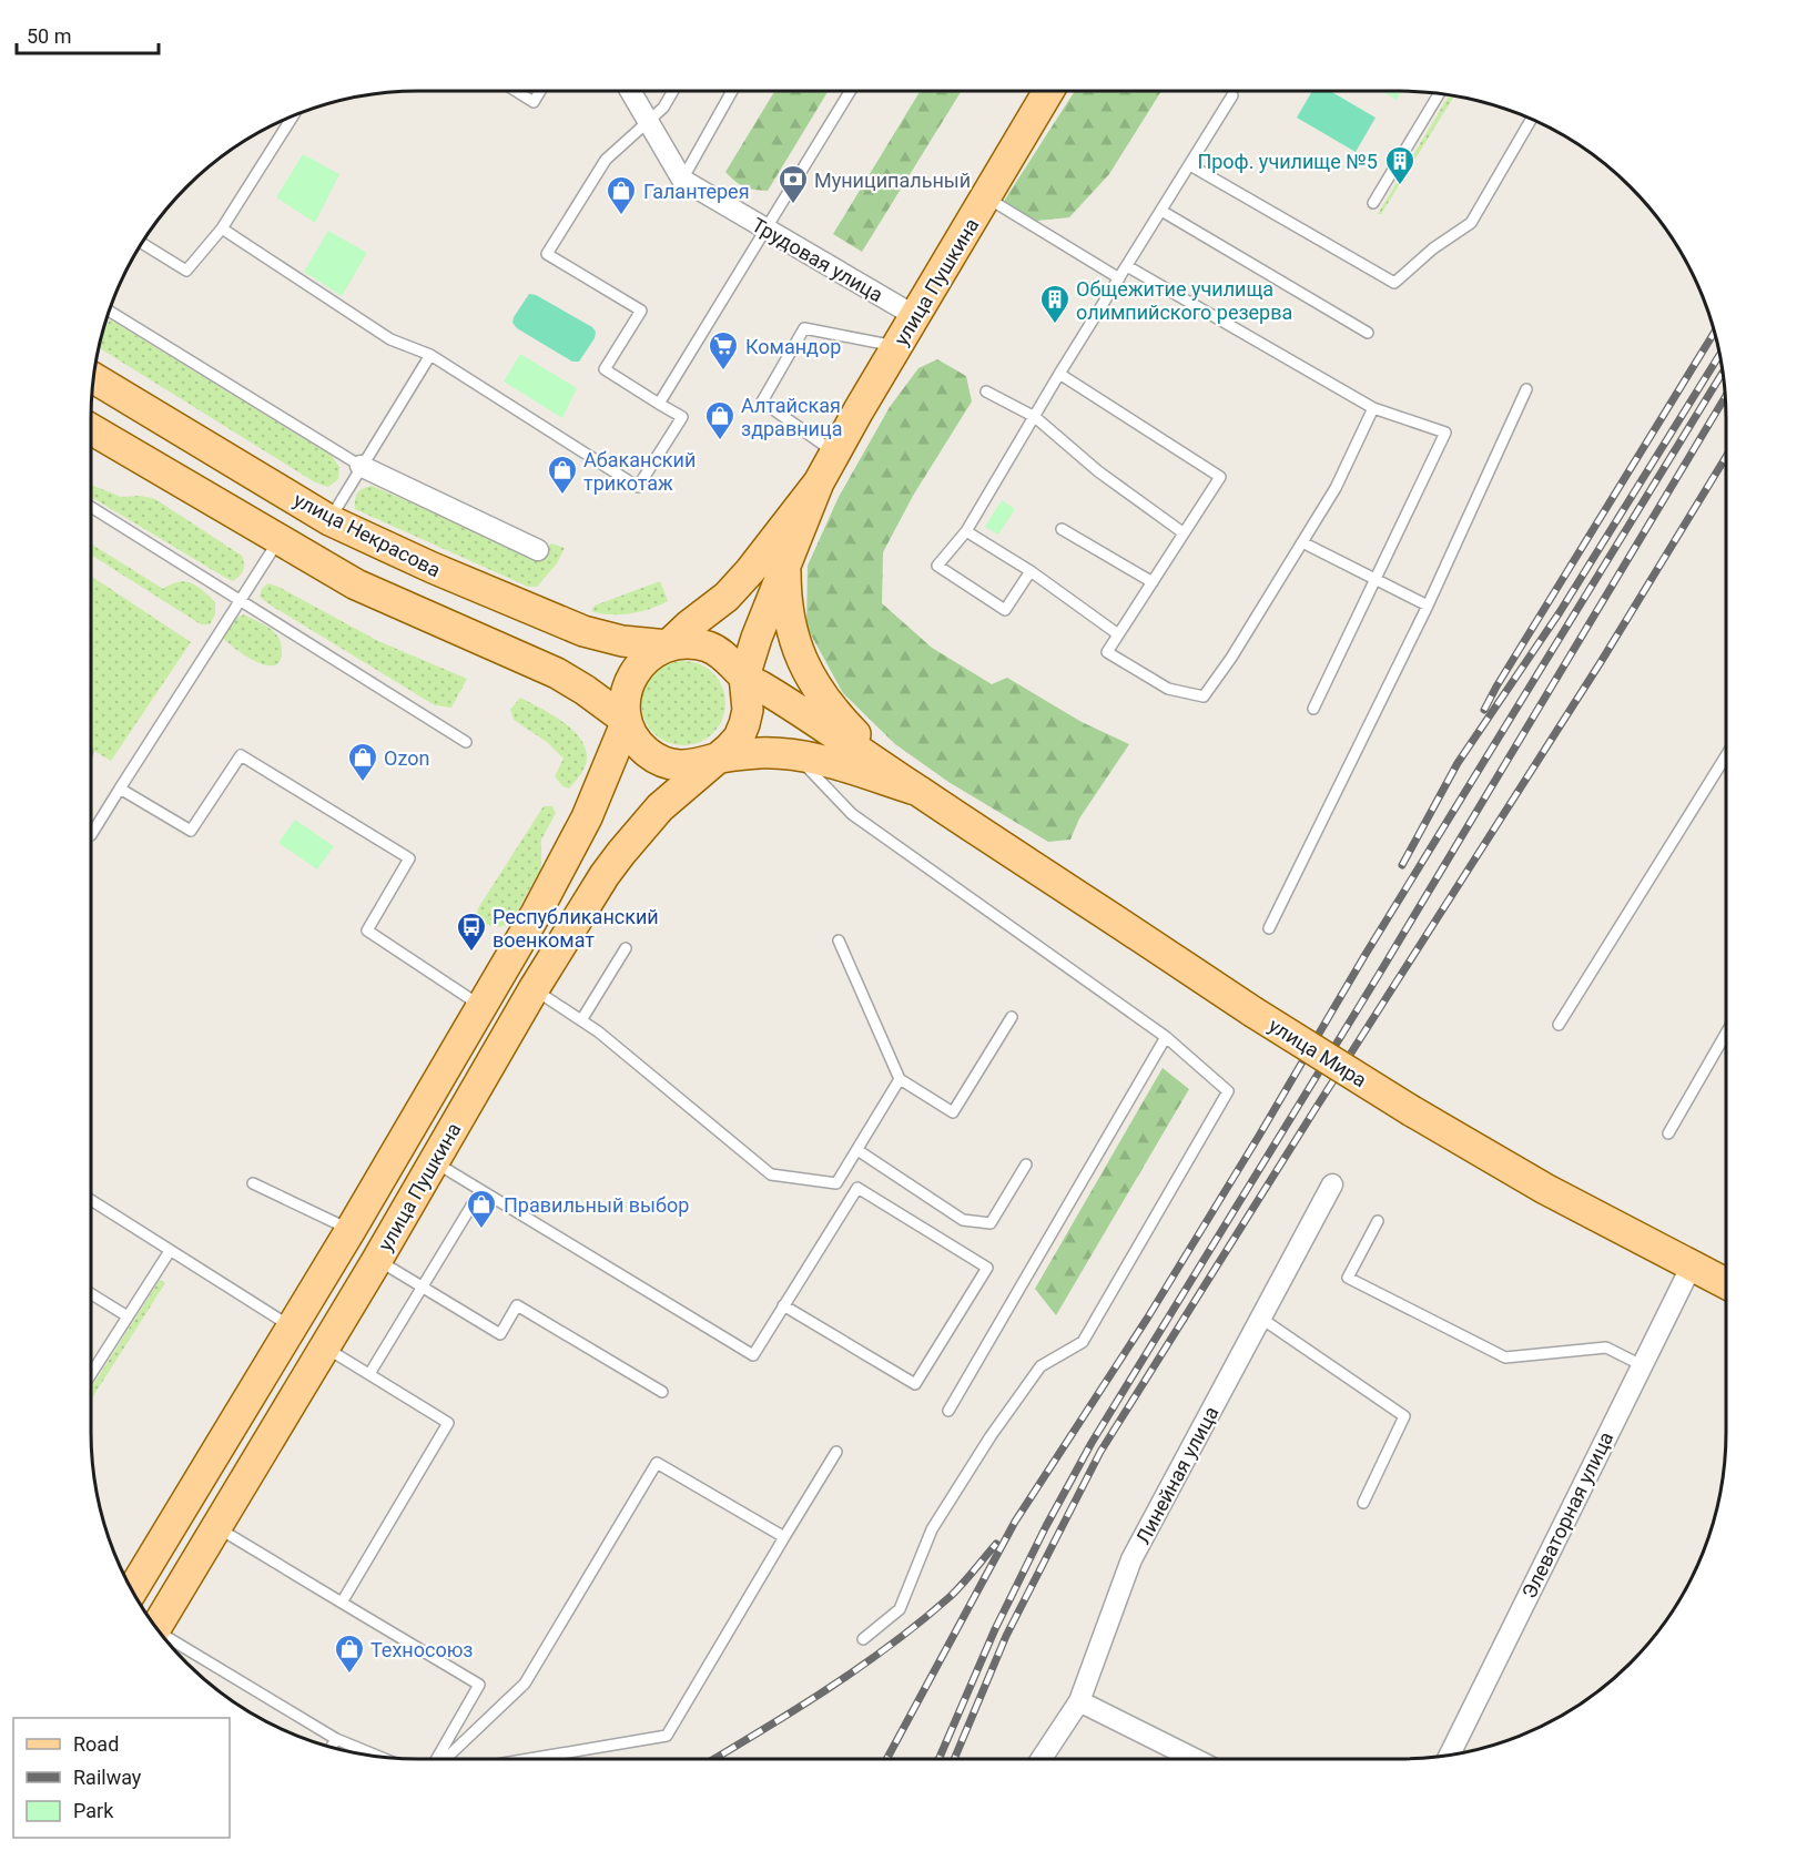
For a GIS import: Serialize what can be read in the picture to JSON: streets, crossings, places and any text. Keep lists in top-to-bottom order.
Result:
{
  "streets": {
    "main road": ["улица Пушкина", "улица Некрасова", "улица Мира"],
    "street": ["Трудовая улица", "Линейная улица", "Элеваторная улица"]
  },
  "crossings": [
    ["Трудовая улица", "улица Пушкина"],
    ["улица Пушкина", "улица Некрасова"],
    ["улица Мира", "Элеваторная улица"]
  ],
  "places": {
    "building": ["Проф. училище №5", "Общежитие училища олимпийского резерва"],
    "bank": ["Муниципальный"],
    "shop": [
      "Галантерея",
      "Алтайская здравница",
      "Абаканский трикотаж",
      "Ozon",
      "Правильный выбор",
      "Техносоюз"
    ],
    "supermarket": ["Командор"],
    "bus stop": ["Республиканский военкомат"]
  },
  "legend": ["Road", "Railway", "Park"],
  "scale_bar": "50 m"
}
